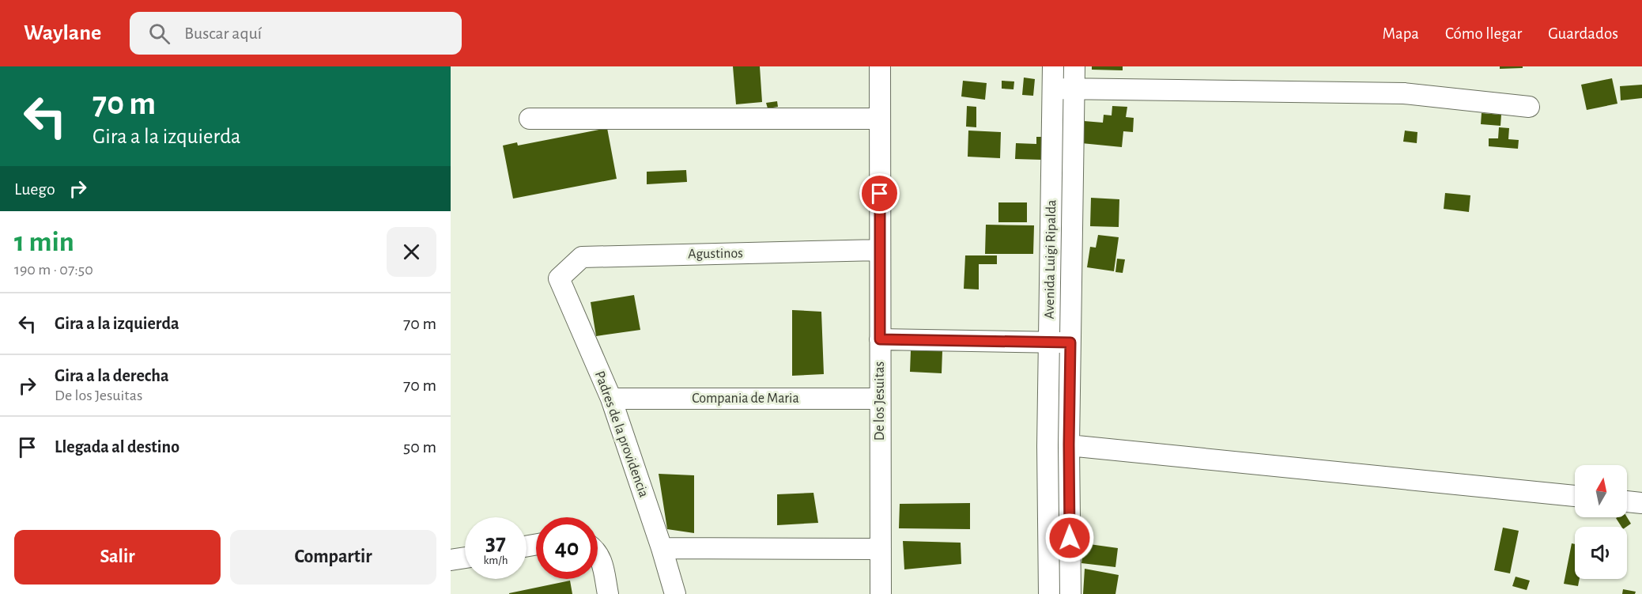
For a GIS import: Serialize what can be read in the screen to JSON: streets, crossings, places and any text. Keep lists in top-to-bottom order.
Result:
{
  "streets": {
    "street": [
      "Agustinos",
      "Avenida Luigi Ripalda",
      "Compania de Maria",
      "De los Jesuitas",
      "Padres de la providencia"
    ]
  },
  "crossings": [
    ["Agustinos", "De los Jesuitas"],
    ["Agustinos", "Padres de la providencia"],
    ["Compania de Maria", "De los Jesuitas"],
    ["Compania de Maria", "Padres de la providencia"]
  ],
  "north": "top",
  "page": {
    "header": "Waylane",
    "search": "Buscar aquí",
    "nav": ["Mapa", "Cómo llegar", "Guardados"],
    "turn": ["70 m", "Gira a la izquierda"],
    "then": "Luego",
    "heading": ["1 min", "190 m · 07:50"],
    "list": [
      {
        "name": "Gira a la izquierda",
        "value": "70 m"
      },
      {
        "name": "Gira a la derecha",
        "note": "De los Jesuitas",
        "value": "70 m"
      },
      {
        "name": "Llegada al destino",
        "value": "50 m"
      }
    ],
    "speed": "37 km/h",
    "limit": "40",
    "buttons": ["Salir", "Compartir"]
  }
}
